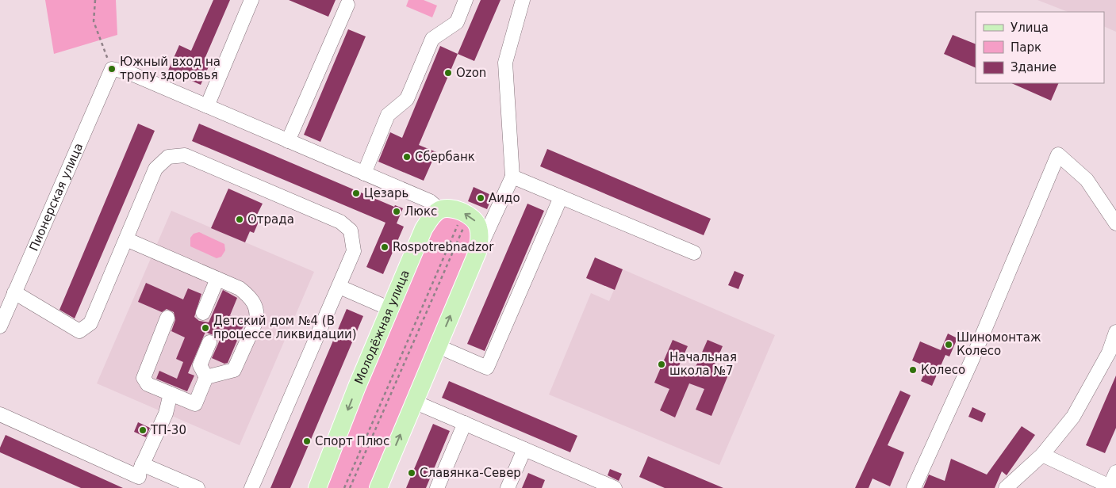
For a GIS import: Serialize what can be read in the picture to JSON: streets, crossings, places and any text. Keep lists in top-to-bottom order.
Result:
{
  "streets": {
    "main road": ["Молодёжная улица"],
    "street": ["Пионерская улица"]
  },
  "places": [
    "Южный вход на тропу здоровья",
    "Ozon",
    "Сбербанк",
    "Цезарь",
    "Аидо",
    "Люкс",
    "Отрада",
    "Rospotrebnadzor",
    "Детский дом №4 (В процессе ликвидации)",
    "Шиномонтаж Колесо",
    "Начальная школа №7",
    "Колесо",
    "ТП-30",
    "Спорт Плюс",
    "Славянка-Север"
  ],
  "legend": ["Улица", "Парк", "Здание"]
}
